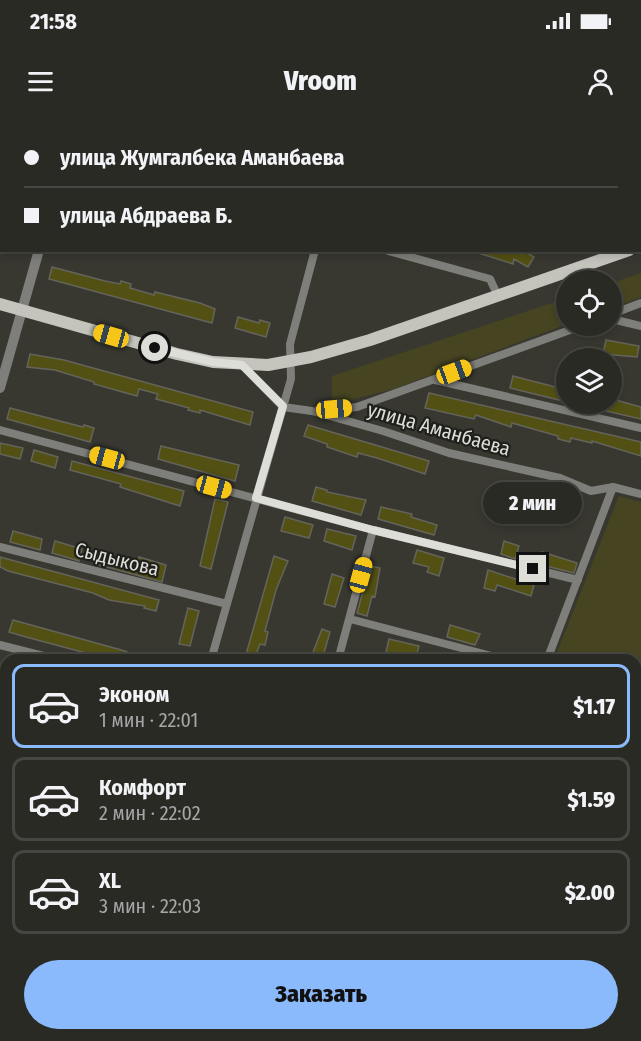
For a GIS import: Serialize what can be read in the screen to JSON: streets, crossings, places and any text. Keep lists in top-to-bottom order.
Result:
{
  "streets": {
    "street": ["улица Аманбаева", "Сыдыкова"]
  },
  "page": {
    "status": "21:58",
    "header": "Vroom",
    "banner": ["улица Жумгалбека Аманбаева", "улица Абдраева Б."],
    "bubble": "2 мин",
    "list": [
      {
        "name": "Эконом",
        "note": "1 мин · 22:01",
        "value": "$1.17"
      },
      {
        "name": "Комфорт",
        "note": "2 мин · 22:02",
        "value": "$1.59"
      },
      {
        "name": "XL",
        "note": "3 мин · 22:03",
        "value": "$2.00"
      }
    ],
    "buttons": "Заказать"
  }
}
